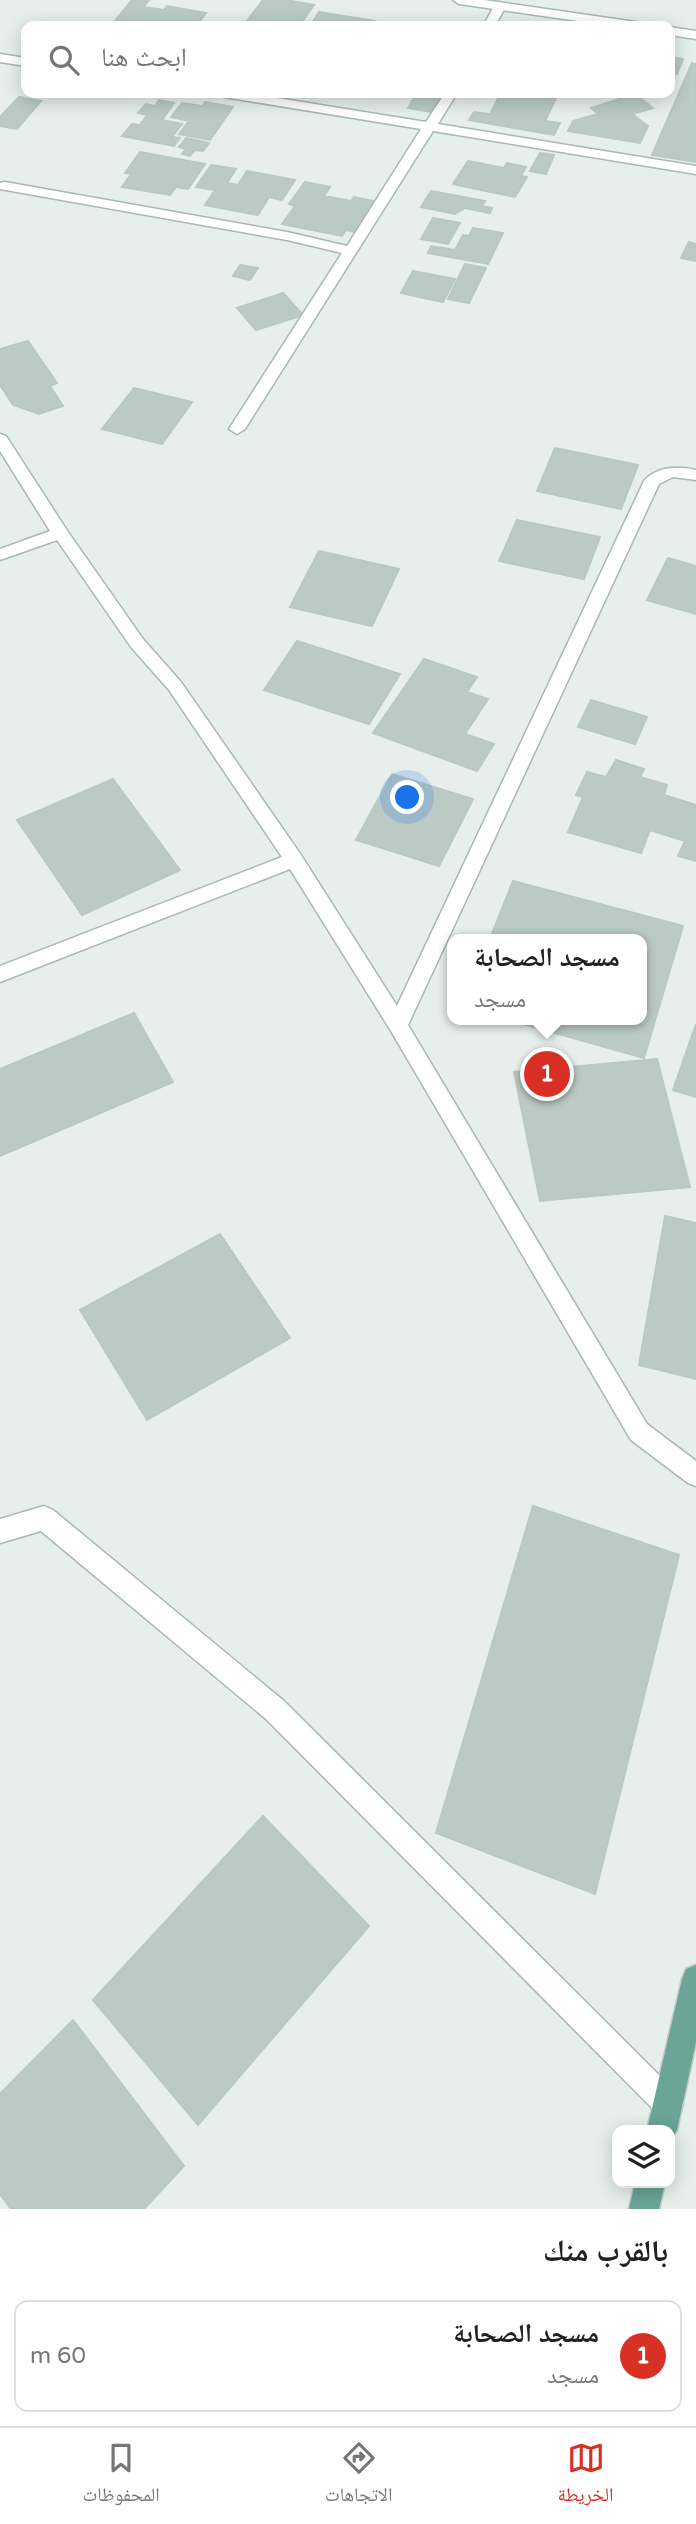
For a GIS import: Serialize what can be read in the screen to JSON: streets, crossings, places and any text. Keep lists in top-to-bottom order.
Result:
{
  "page": {
    "search": "ابحث هنا",
    "popup": ["مسجد الصحابة", "مسجد"],
    "pins": "1",
    "heading": "بالقرب منك",
    "list": [
      {
        "mark": "1",
        "name": "مسجد الصحابة",
        "note": "مسجد",
        "value": "60 m"
      }
    ],
    "nav": ["الخريطة", "الاتجاهات", "المحفوظات"]
  }
}
